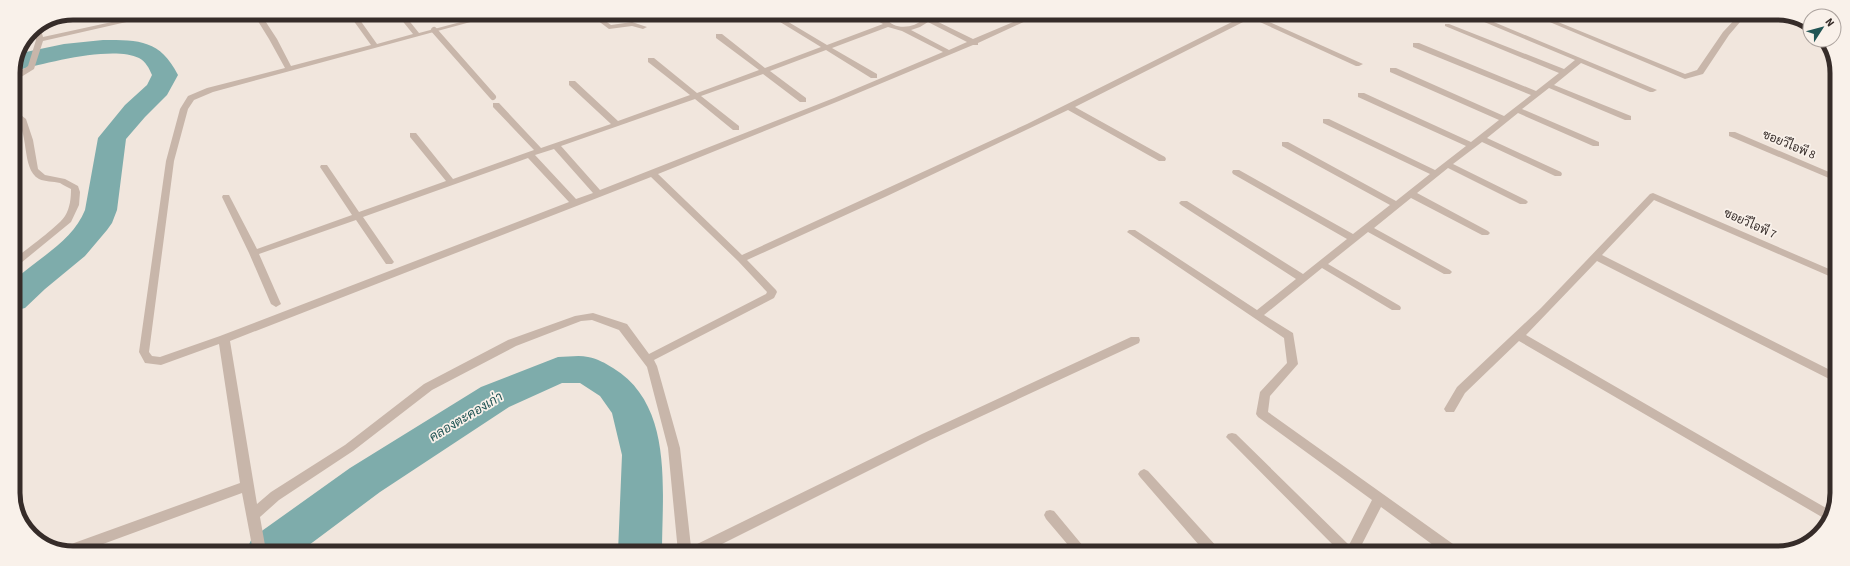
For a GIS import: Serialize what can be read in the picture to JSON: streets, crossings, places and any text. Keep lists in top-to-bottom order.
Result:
{
  "streets": {
    "street": ["ซอยวีไอพี 8", "ซอยวีไอพี 7"]
  },
  "water": ["คลองตะคองเก่า"],
  "north": "top right"
}
